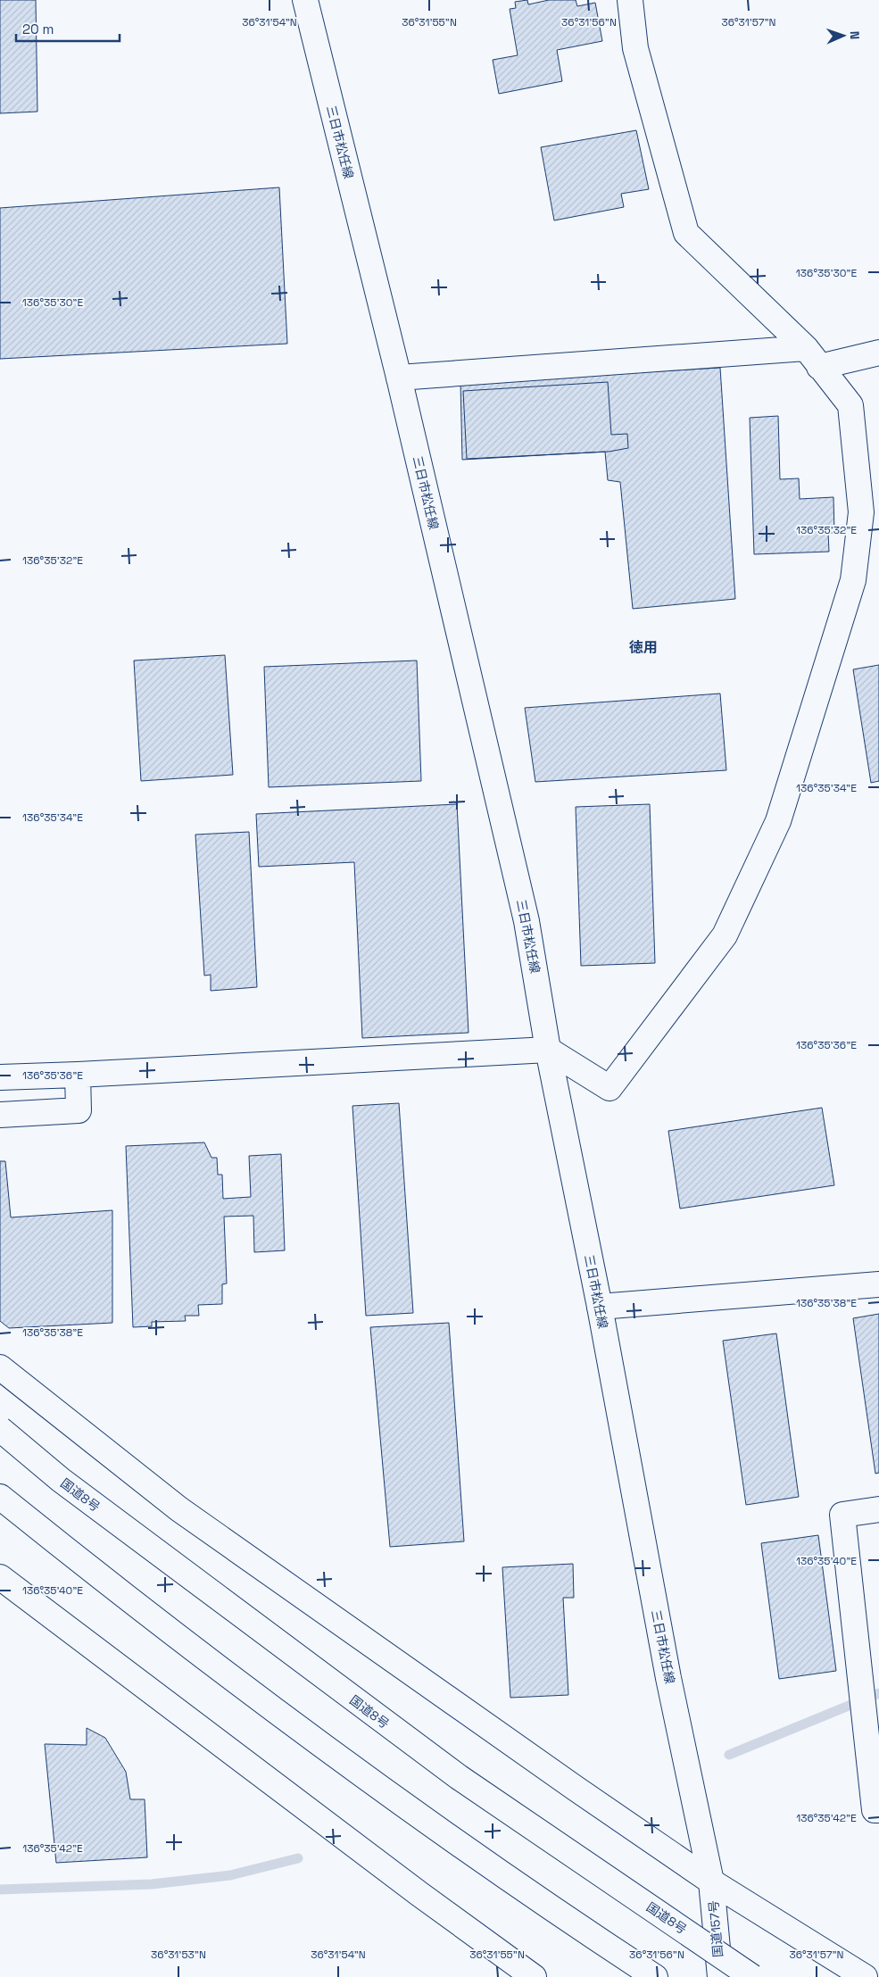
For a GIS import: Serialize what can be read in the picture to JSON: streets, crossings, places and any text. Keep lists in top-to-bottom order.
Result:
{
  "streets": {
    "main road": ["三日市松任線", "国道8号", "国道157号"]
  },
  "crossings": [
    ["三日市松任線", "国道157号"]
  ],
  "districts": ["徳用"],
  "scale_bar": "20 m",
  "north": "right",
  "coordinates": [
    "36°31'54\"N",
    "36°31'55\"N",
    "36°31'56\"N",
    "36°31'57\"N",
    "136°35'30\"E",
    "136°35'32\"E",
    "136°35'34\"E",
    "136°35'36\"E",
    "136°35'38\"E",
    "136°35'40\"E",
    "136°35'42\"E",
    "36°31'53\"N"
  ]
}
